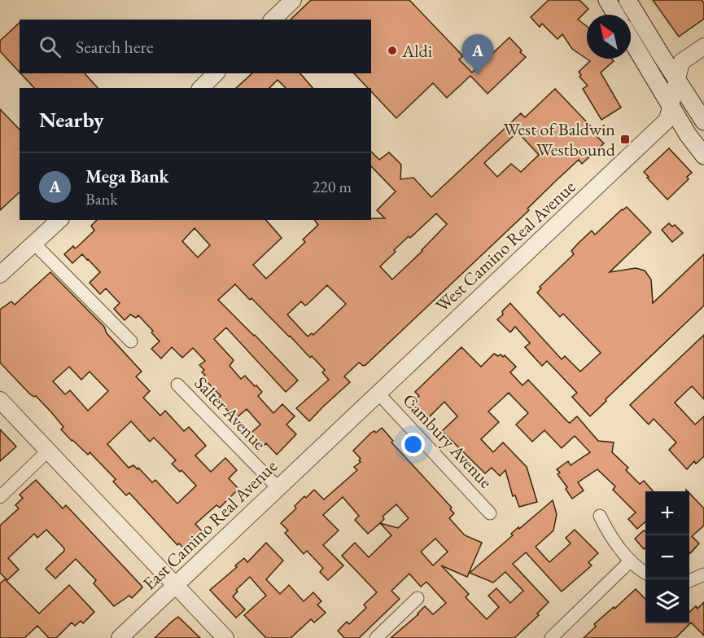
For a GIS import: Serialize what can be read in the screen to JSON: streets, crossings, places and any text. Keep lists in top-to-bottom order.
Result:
{
  "streets": {
    "street": [
      "West Camino Real Avenue",
      "Salter Avenue",
      "Cambury Avenue",
      "East Camino Real Avenue"
    ]
  },
  "crossings": [
    ["West Camino Real Avenue", "Cambury Avenue"],
    ["West Camino Real Avenue", "East Camino Real Avenue"],
    ["Salter Avenue", "East Camino Real Avenue"]
  ],
  "places": {
    "other": ["Aldi"],
    "transit": ["West of Baldwin Westbound"]
  },
  "north": "top left",
  "page": {
    "search": "Search here",
    "pins": "A",
    "heading": "Nearby",
    "list": [
      {
        "mark": "A",
        "name": "Mega Bank",
        "note": "Bank",
        "value": "220 m"
      }
    ],
    "map_buttons": ["+", "−"]
  }
}
